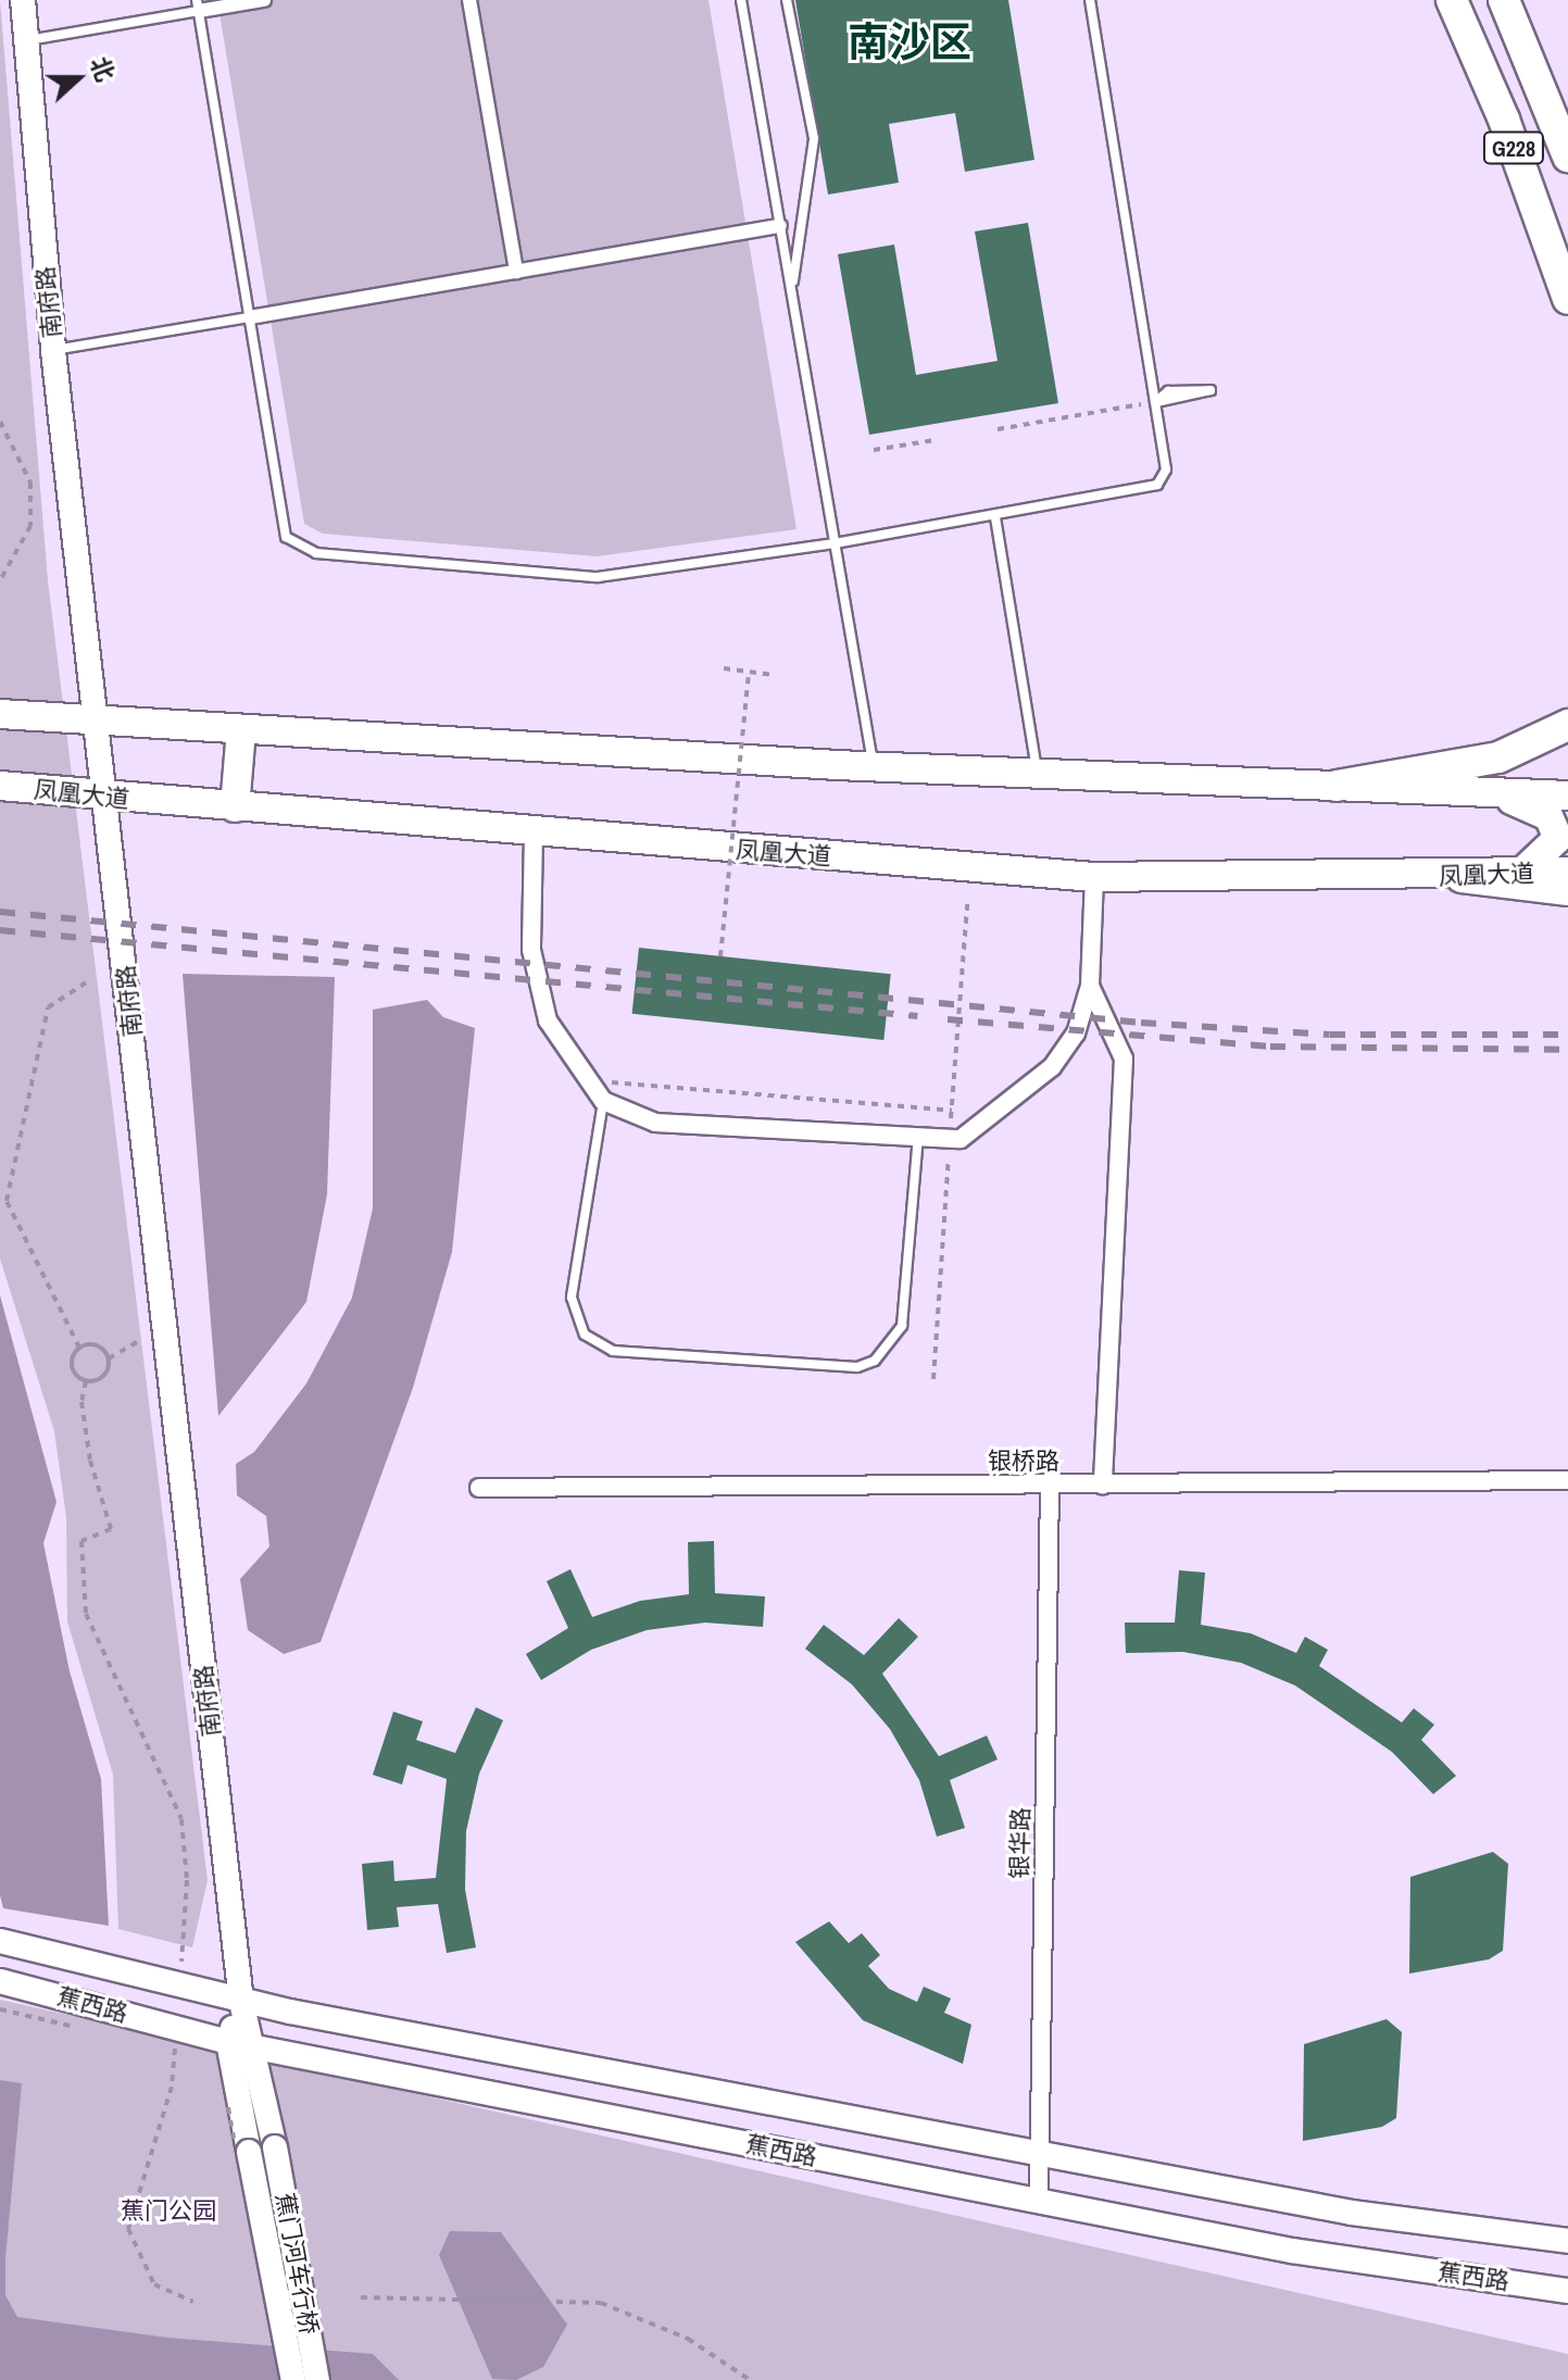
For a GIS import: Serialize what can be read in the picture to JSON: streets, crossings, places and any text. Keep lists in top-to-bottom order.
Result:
{
  "streets": {
    "highway": ["G228"],
    "main road": ["凤凰大道"],
    "street": [
      "南府路",
      "银桥路",
      "银华路",
      "蕉西路",
      "蕉门河车行桥"
    ]
  },
  "crossings": [
    ["南府路", "凤凰大道"],
    ["南府路", "蕉西路"],
    ["南府路", "蕉门河车行桥"],
    ["银桥路", "银华路"],
    ["银华路", "蕉西路"]
  ],
  "districts": ["南沙区"],
  "parks": ["蕉门公园"],
  "north": "right"
}
